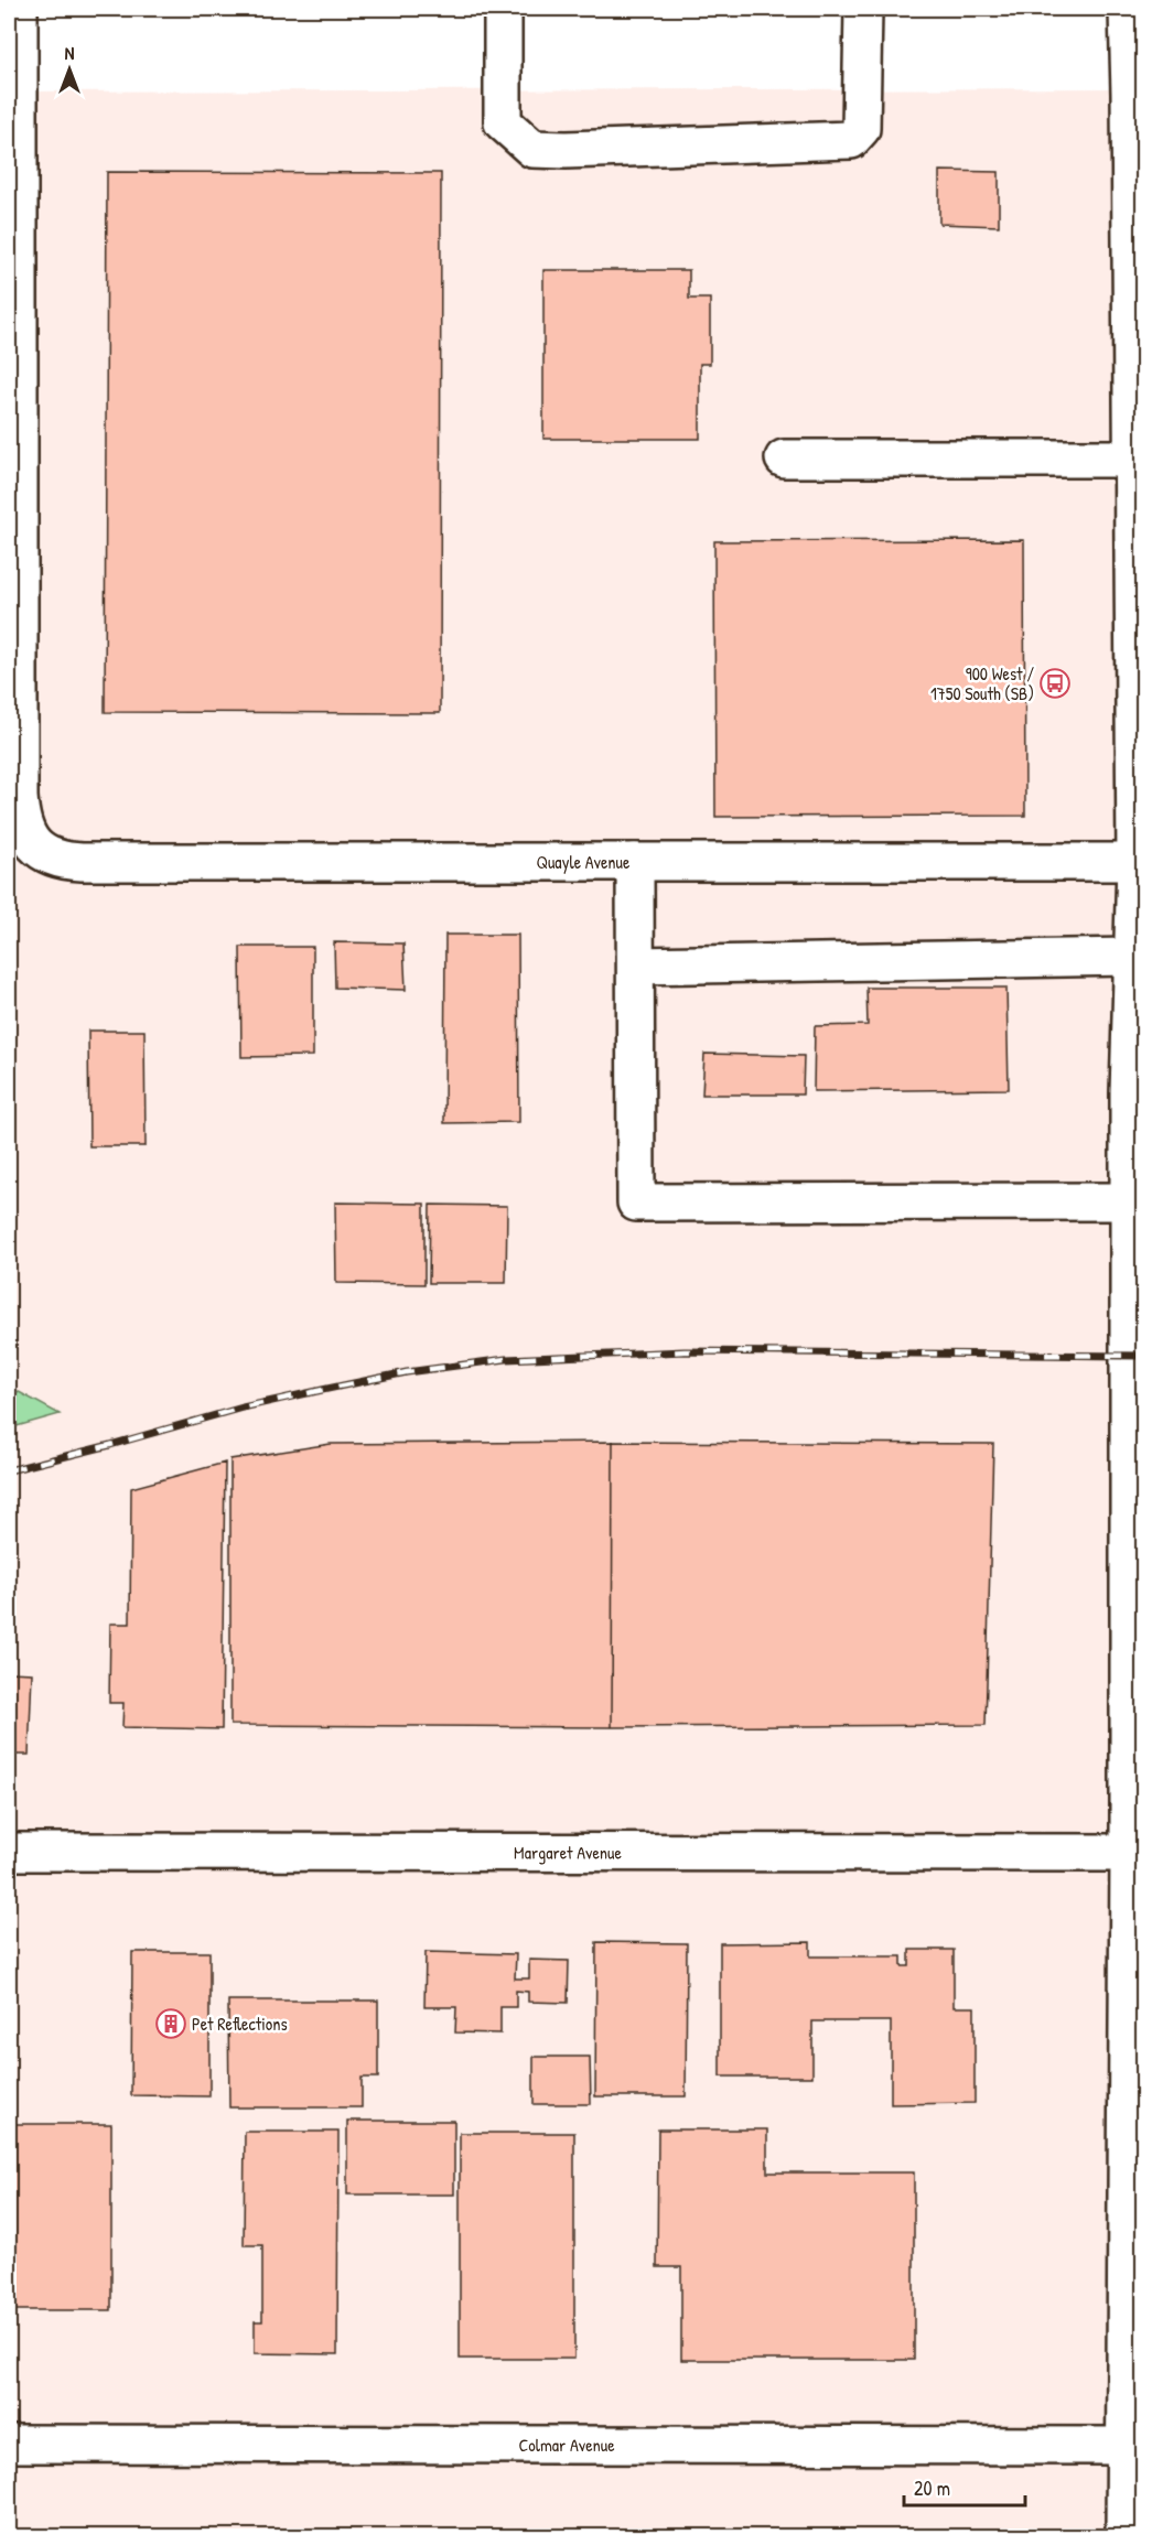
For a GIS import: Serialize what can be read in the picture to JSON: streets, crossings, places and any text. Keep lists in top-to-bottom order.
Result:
{
  "streets": {
    "street": ["Quayle Avenue", "Margaret Avenue", "Colmar Avenue"]
  },
  "places": {
    "bus stop": ["900 West / 1750 South (SB)"],
    "building": ["Pet Reflections"]
  },
  "scale_bar": "20 m",
  "north": "top"
}
